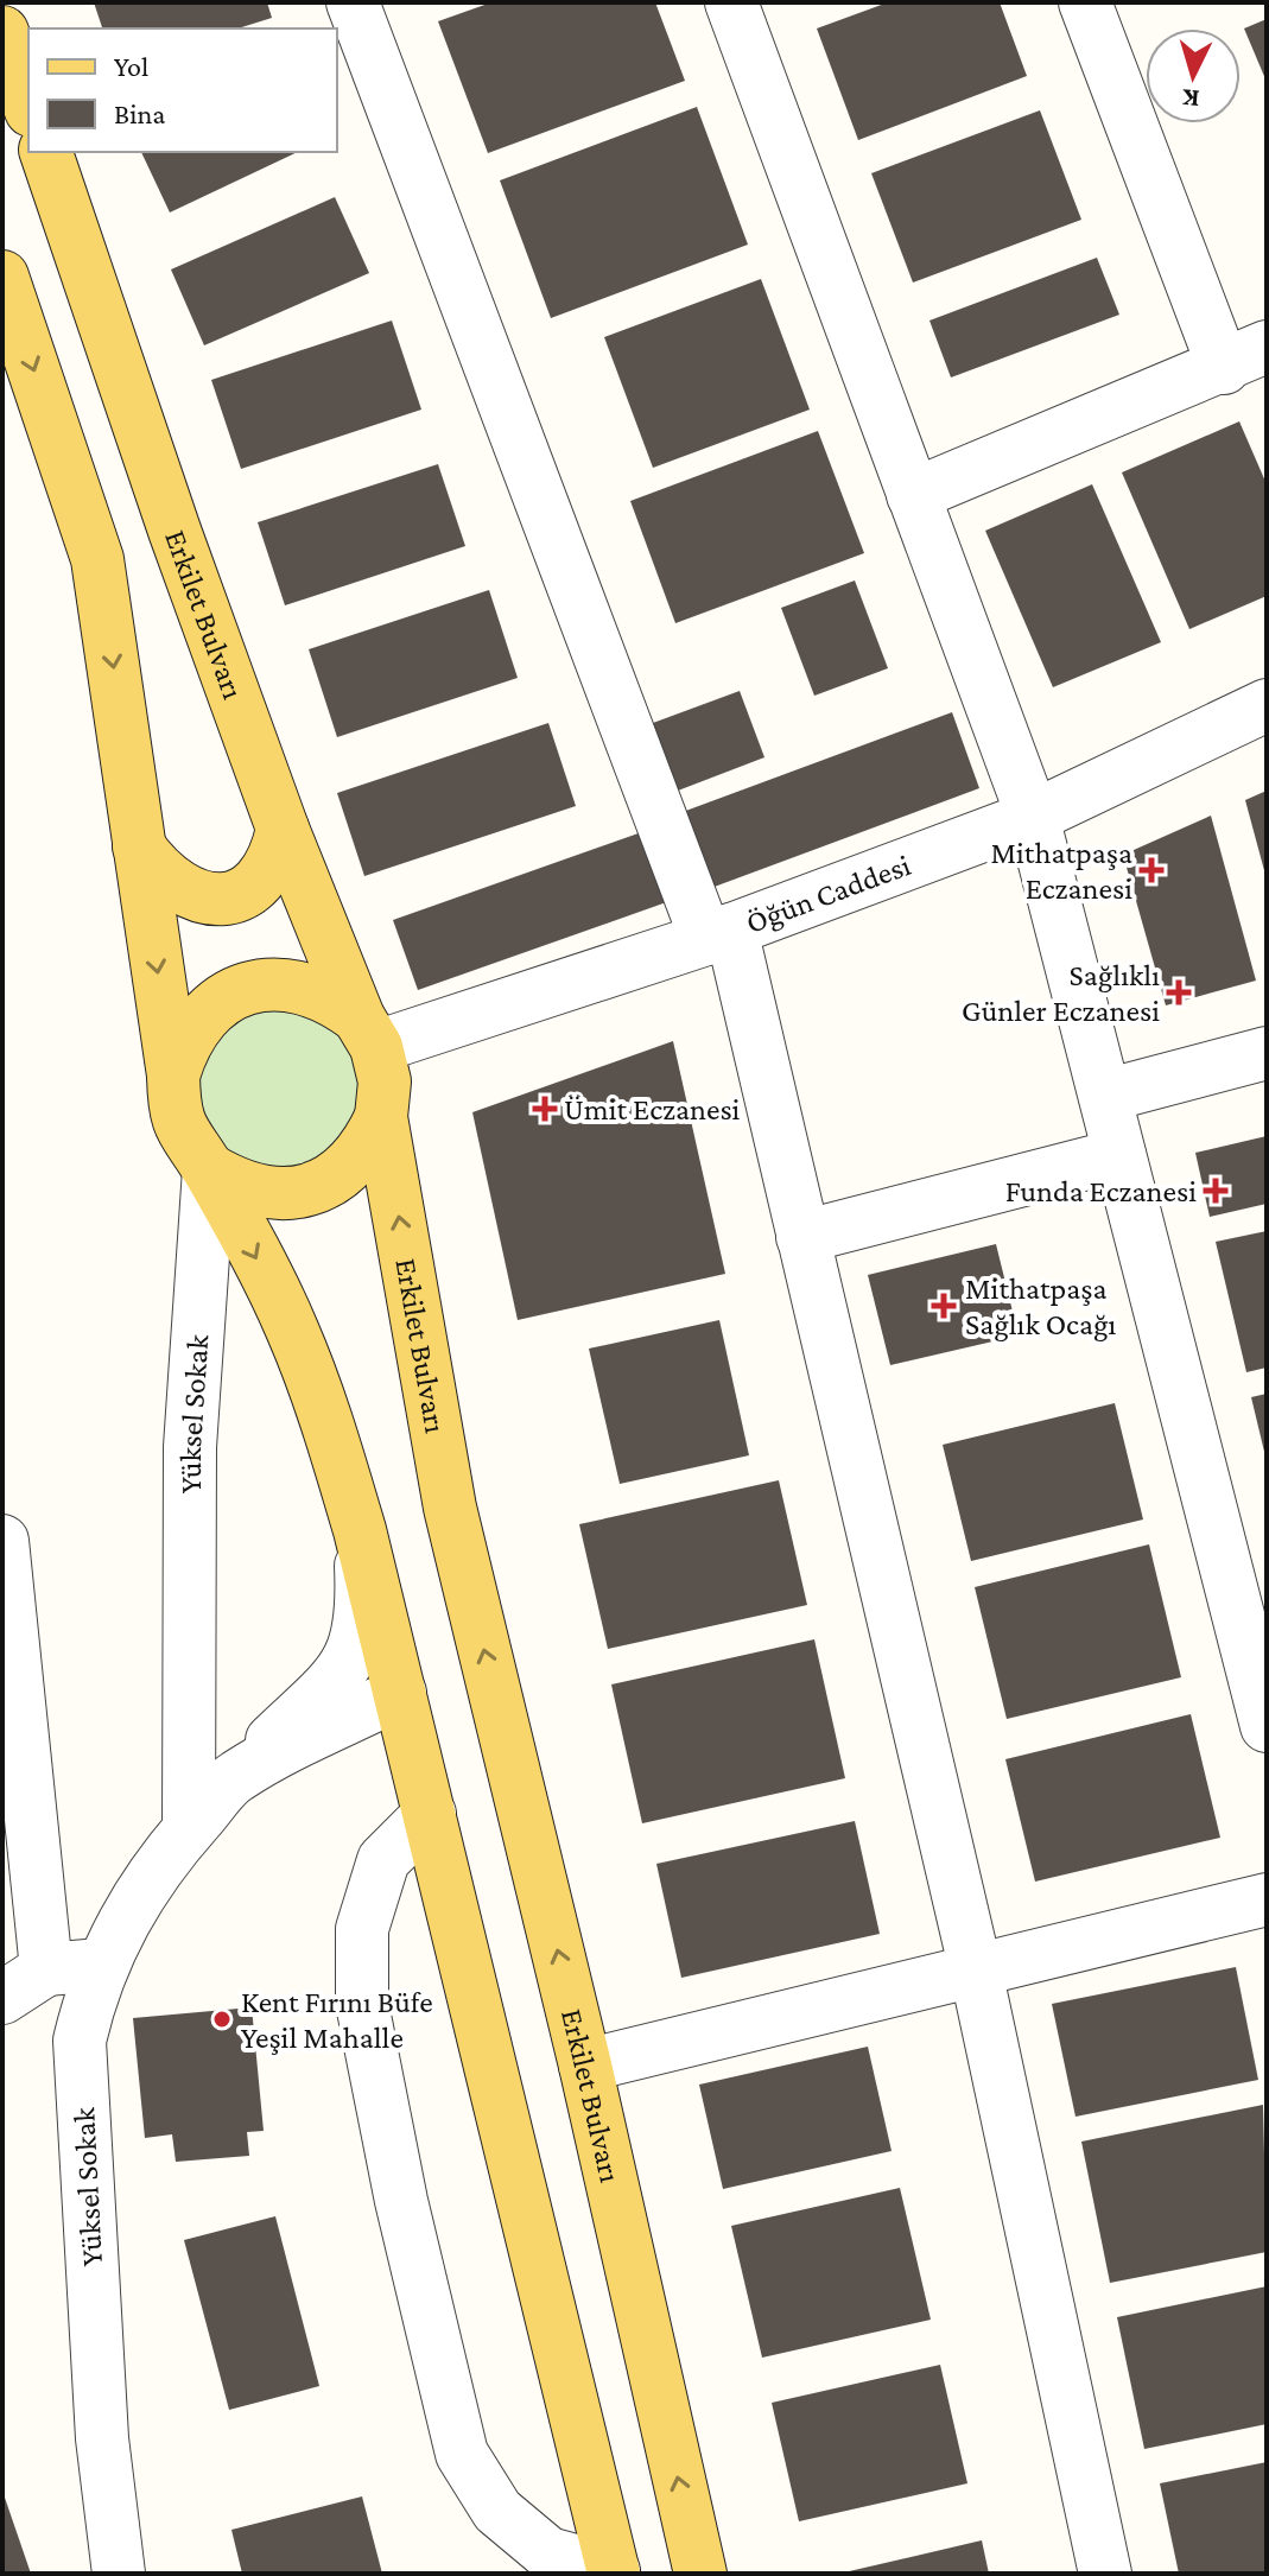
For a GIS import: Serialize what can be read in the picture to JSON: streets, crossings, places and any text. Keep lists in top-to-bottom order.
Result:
{
  "streets": {
    "main road": ["Erkilet Bulvarı"],
    "street": ["Öğün Caddesi", "Yüksel Sokak"]
  },
  "crossings": [
    ["Erkilet Bulvarı", "Öğün Caddesi"],
    ["Erkilet Bulvarı", "Yüksel Sokak"],
    ["Öğün Caddesi", "Yüksel Sokak"]
  ],
  "places": {
    "health": [
      "Mithatpaşa Eczanesi",
      "Sağlıklı Günler Eczanesi",
      "Ümit Eczanesi",
      "Funda Eczanesi",
      "Mithatpaşa Sağlık Ocağı"
    ],
    "other": ["Kent Fırını Büfe Yeşil Mahalle"]
  },
  "legend": ["Yol", "Bina"],
  "north": "bottom"
}
